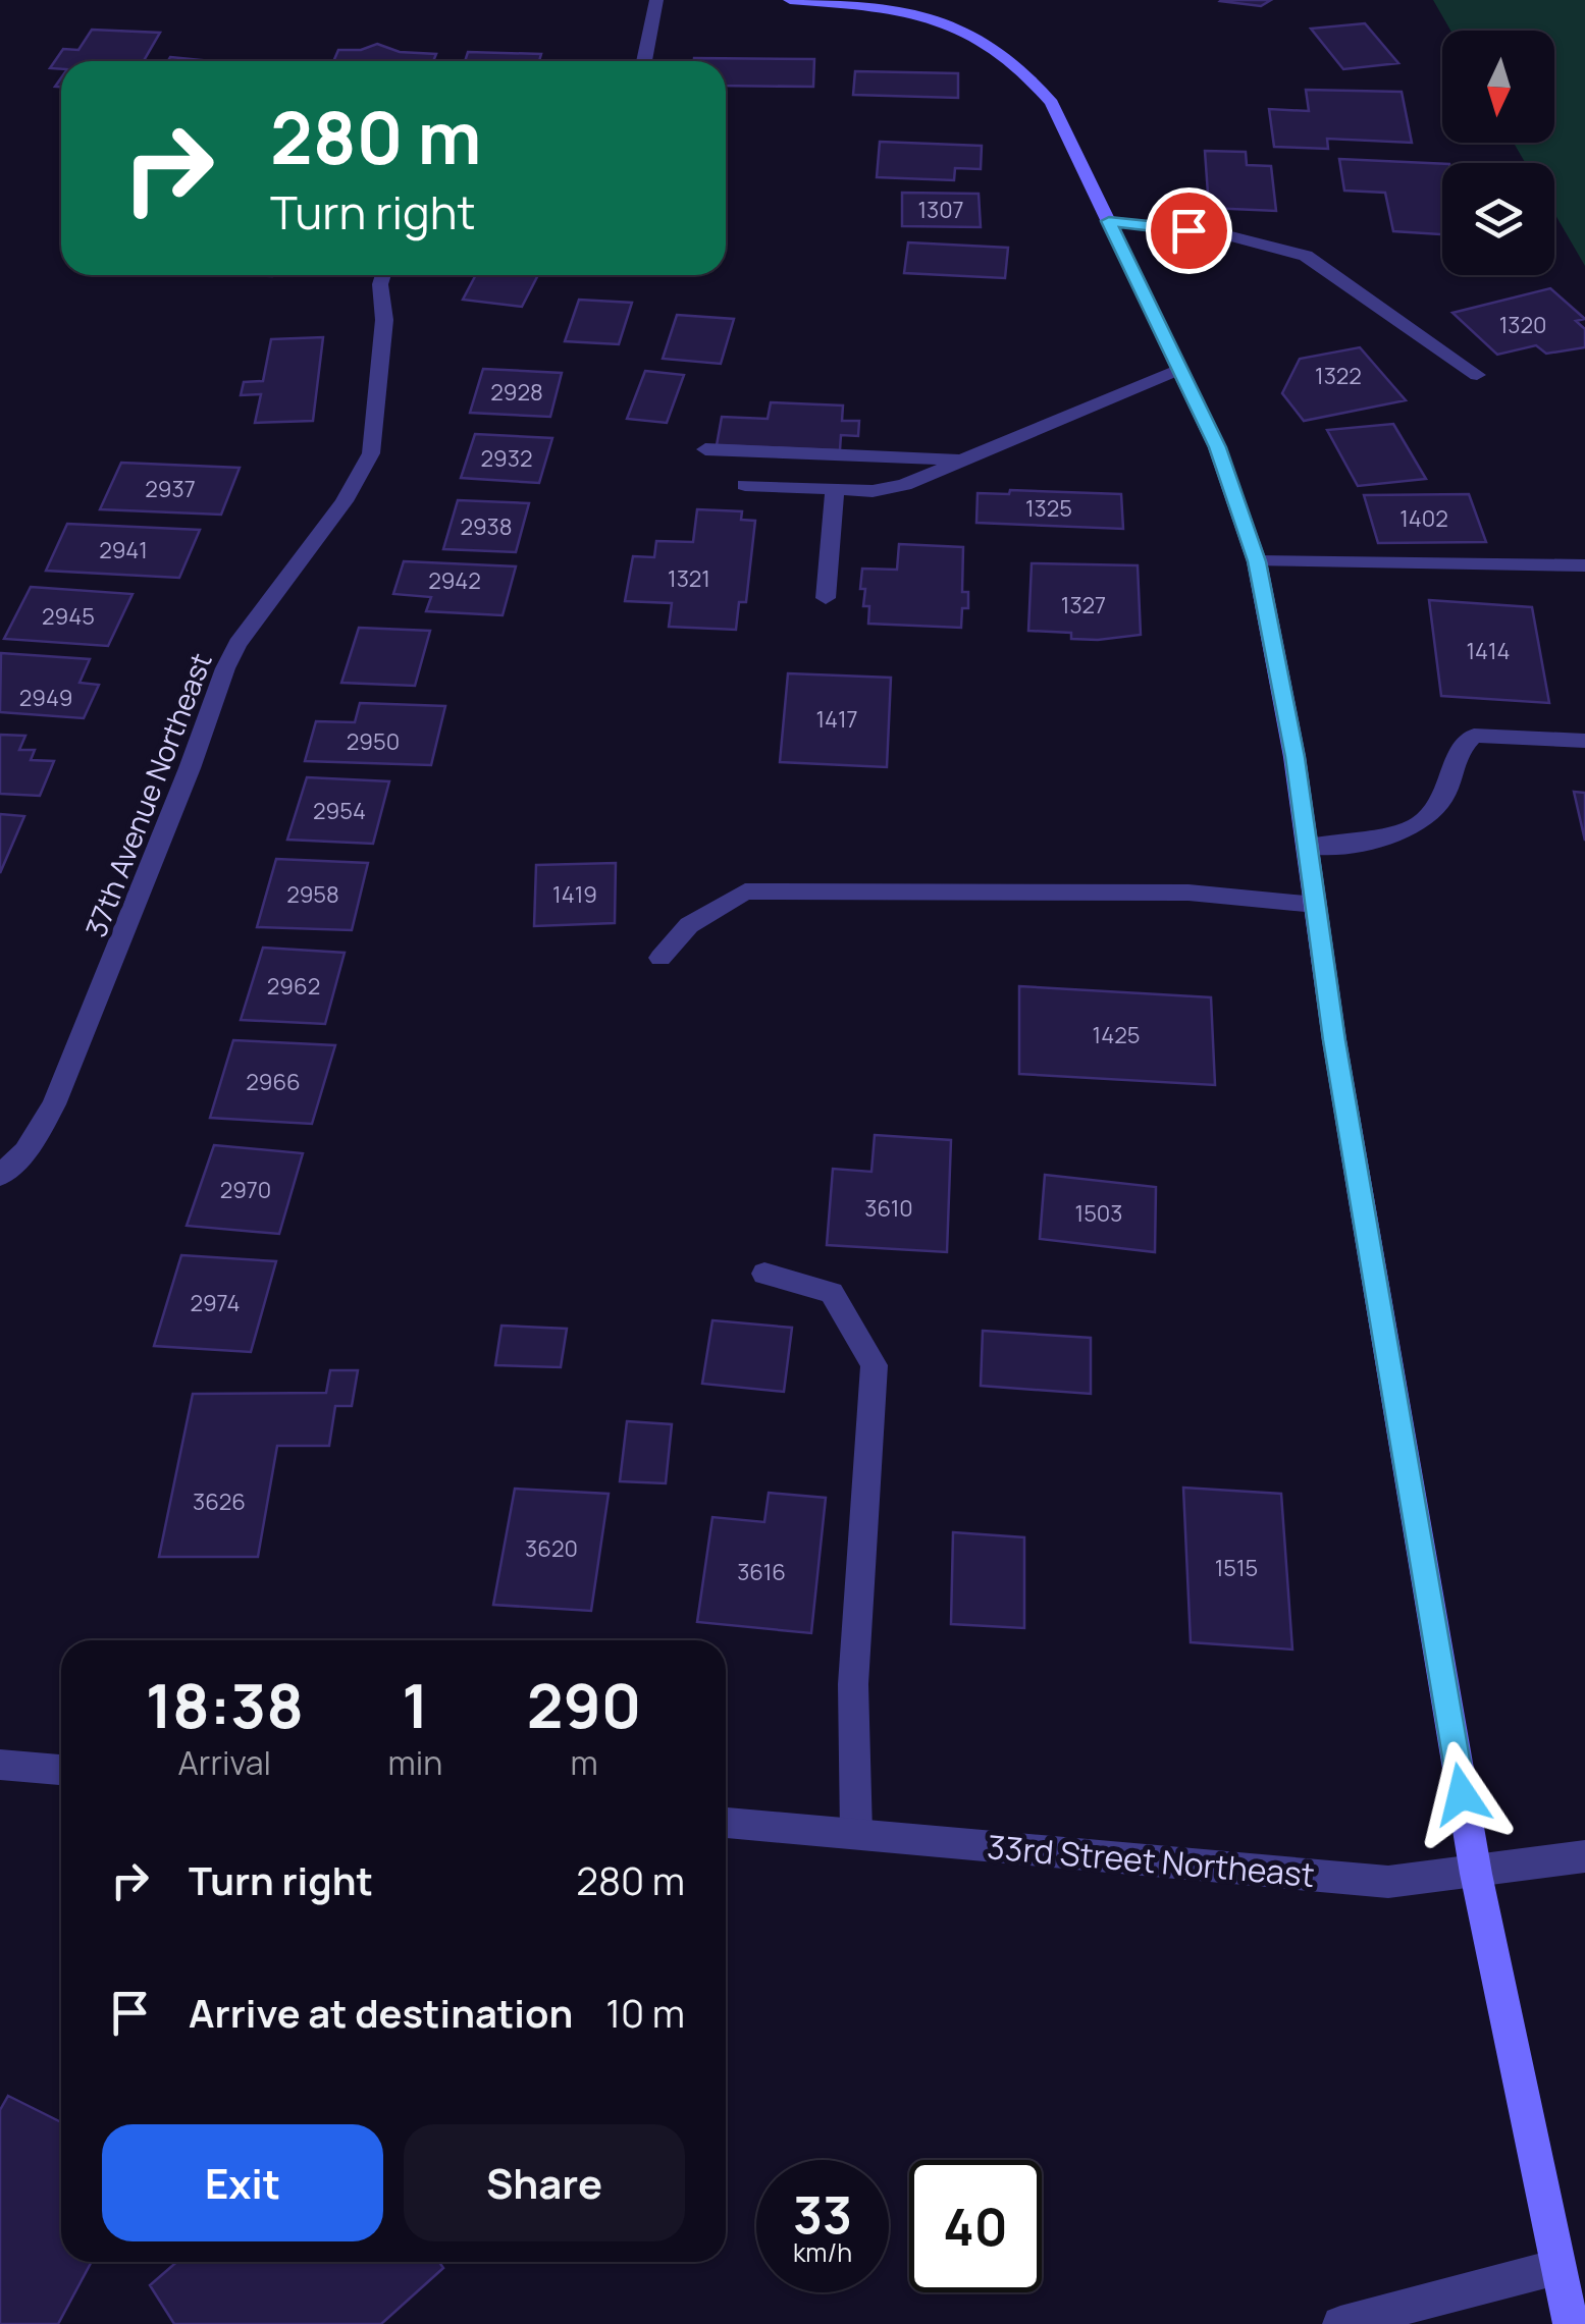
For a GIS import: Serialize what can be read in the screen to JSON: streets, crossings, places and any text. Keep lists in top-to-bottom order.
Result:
{
  "streets": {
    "street": ["37th Avenue Northeast", "33rd Street Northeast"]
  },
  "house_numbers": [
    "1307",
    "1320",
    "1322",
    "2928",
    "2932",
    "2937",
    "1325",
    "1402",
    "2938",
    "2941",
    "1321",
    "2942",
    "1327",
    "2945",
    "1414",
    "2949",
    "1417",
    "2950",
    "2954",
    "2958",
    "1419",
    "2962",
    "1425",
    "2966",
    "2970",
    "3610",
    "1503",
    "2974",
    "3626",
    "3620",
    "1515",
    "3616"
  ],
  "north": "bottom",
  "page": {
    "turn": ["280 m", "Turn right"],
    "eta": [
      "18:38",
      "Arrival",
      "1",
      "min",
      "290",
      "m"
    ],
    "list": [
      {
        "name": "Turn right",
        "value": "280 m"
      },
      {
        "name": "Arrive at destination",
        "value": "10 m"
      }
    ],
    "buttons": ["Exit", "Share"],
    "speed": "33 km/h",
    "limit": "40"
  }
}
